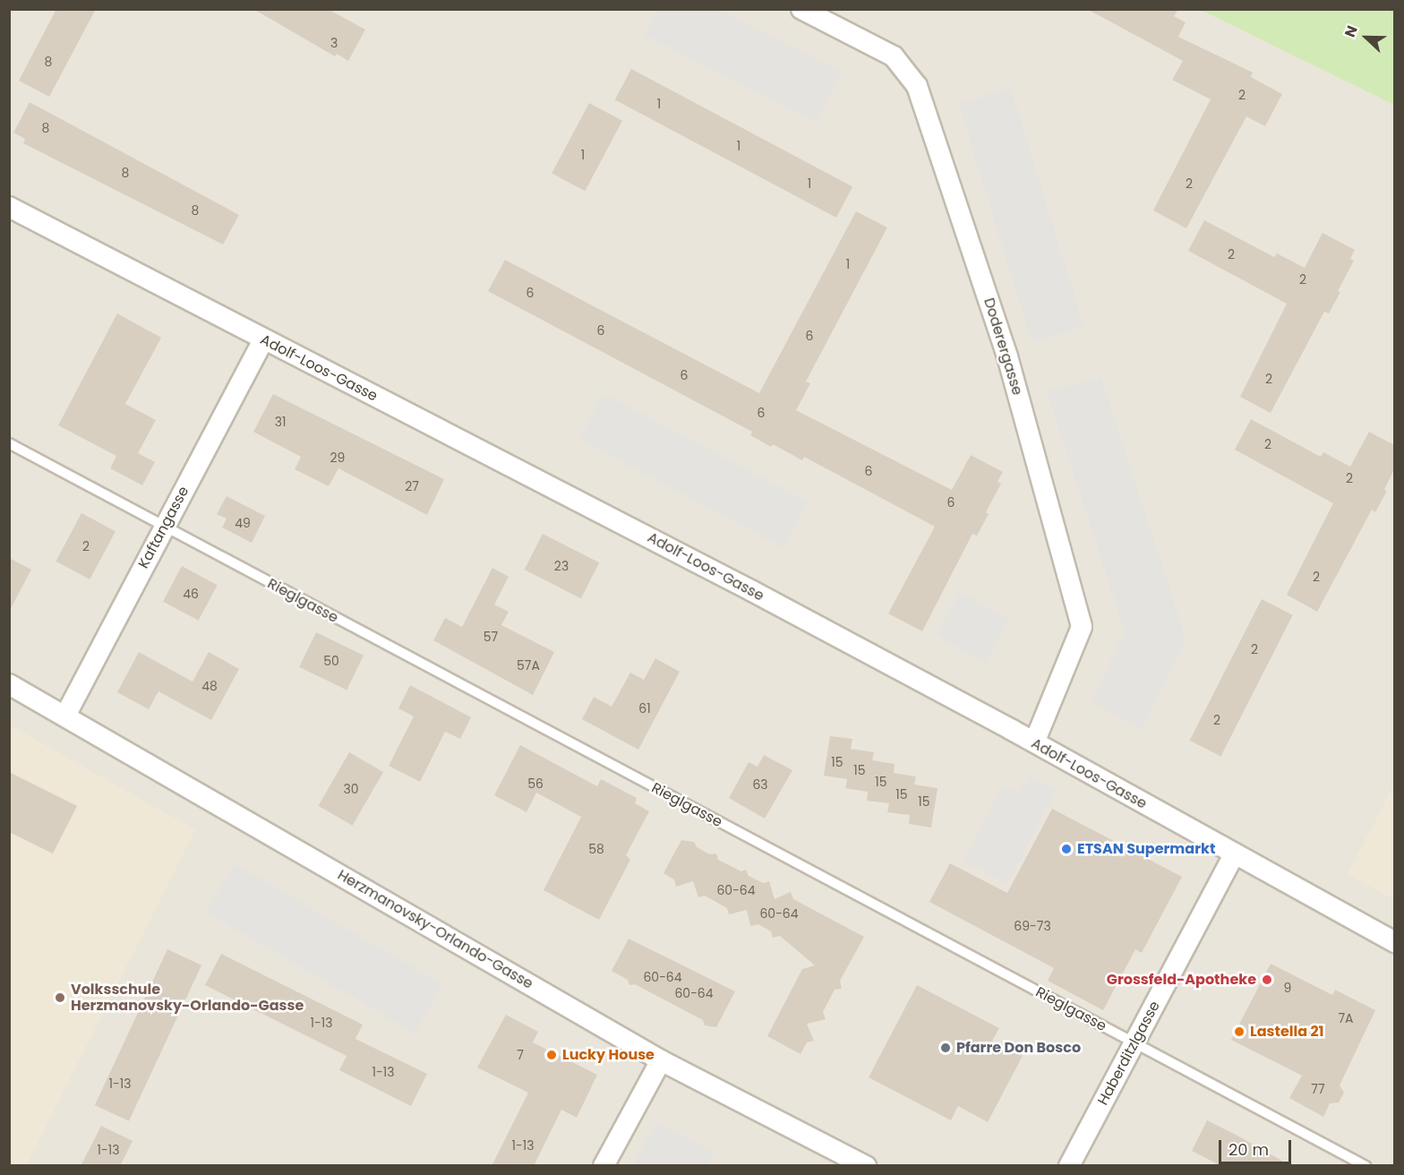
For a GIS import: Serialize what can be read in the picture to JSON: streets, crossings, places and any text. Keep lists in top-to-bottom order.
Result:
{
  "streets": {
    "street": [
      "Doderergasse",
      "Adolf-Loos-Gasse",
      "Kaftangasse",
      "Herzmanovsky-Orlando-Gasse",
      "Haberditzlgasse"
    ],
    "lane": ["Rieglgasse"]
  },
  "crossings": [
    ["Doderergasse", "Adolf-Loos-Gasse"],
    ["Adolf-Loos-Gasse", "Kaftangasse"],
    ["Adolf-Loos-Gasse", "Haberditzlgasse"],
    ["Kaftangasse", "Rieglgasse"],
    ["Kaftangasse", "Herzmanovsky-Orlando-Gasse"],
    ["Rieglgasse", "Haberditzlgasse"]
  ],
  "places": [
    "ETSAN Supermarkt",
    "Grossfeld-Apotheke",
    "Volksschule Herzmanovsky-Orlando-Gasse",
    "Lastella 21",
    "Pfarre Don Bosco",
    "Lucky House"
  ],
  "house_numbers": [
    "3",
    "8",
    "2",
    "1",
    "8",
    "1",
    "1",
    "8",
    "1",
    "2",
    "8",
    "2",
    "1",
    "2",
    "6",
    "6",
    "6",
    "6",
    "2",
    "6",
    "31",
    "2",
    "29",
    "6",
    "2",
    "27",
    "6",
    "49",
    "2",
    "23",
    "2",
    "46",
    "57",
    "2",
    "50",
    "57A",
    "48",
    "61",
    "2",
    "15",
    "15",
    "15",
    "56",
    "63",
    "30",
    "15",
    "15",
    "58",
    "60-64",
    "60-64",
    "69-73",
    "60-64",
    "9",
    "60-64",
    "7A",
    "1-13",
    "7",
    "1-13",
    "1-13",
    "77",
    "1-13",
    "1-13"
  ],
  "scale_bar": "20 m",
  "north": "left"
}
